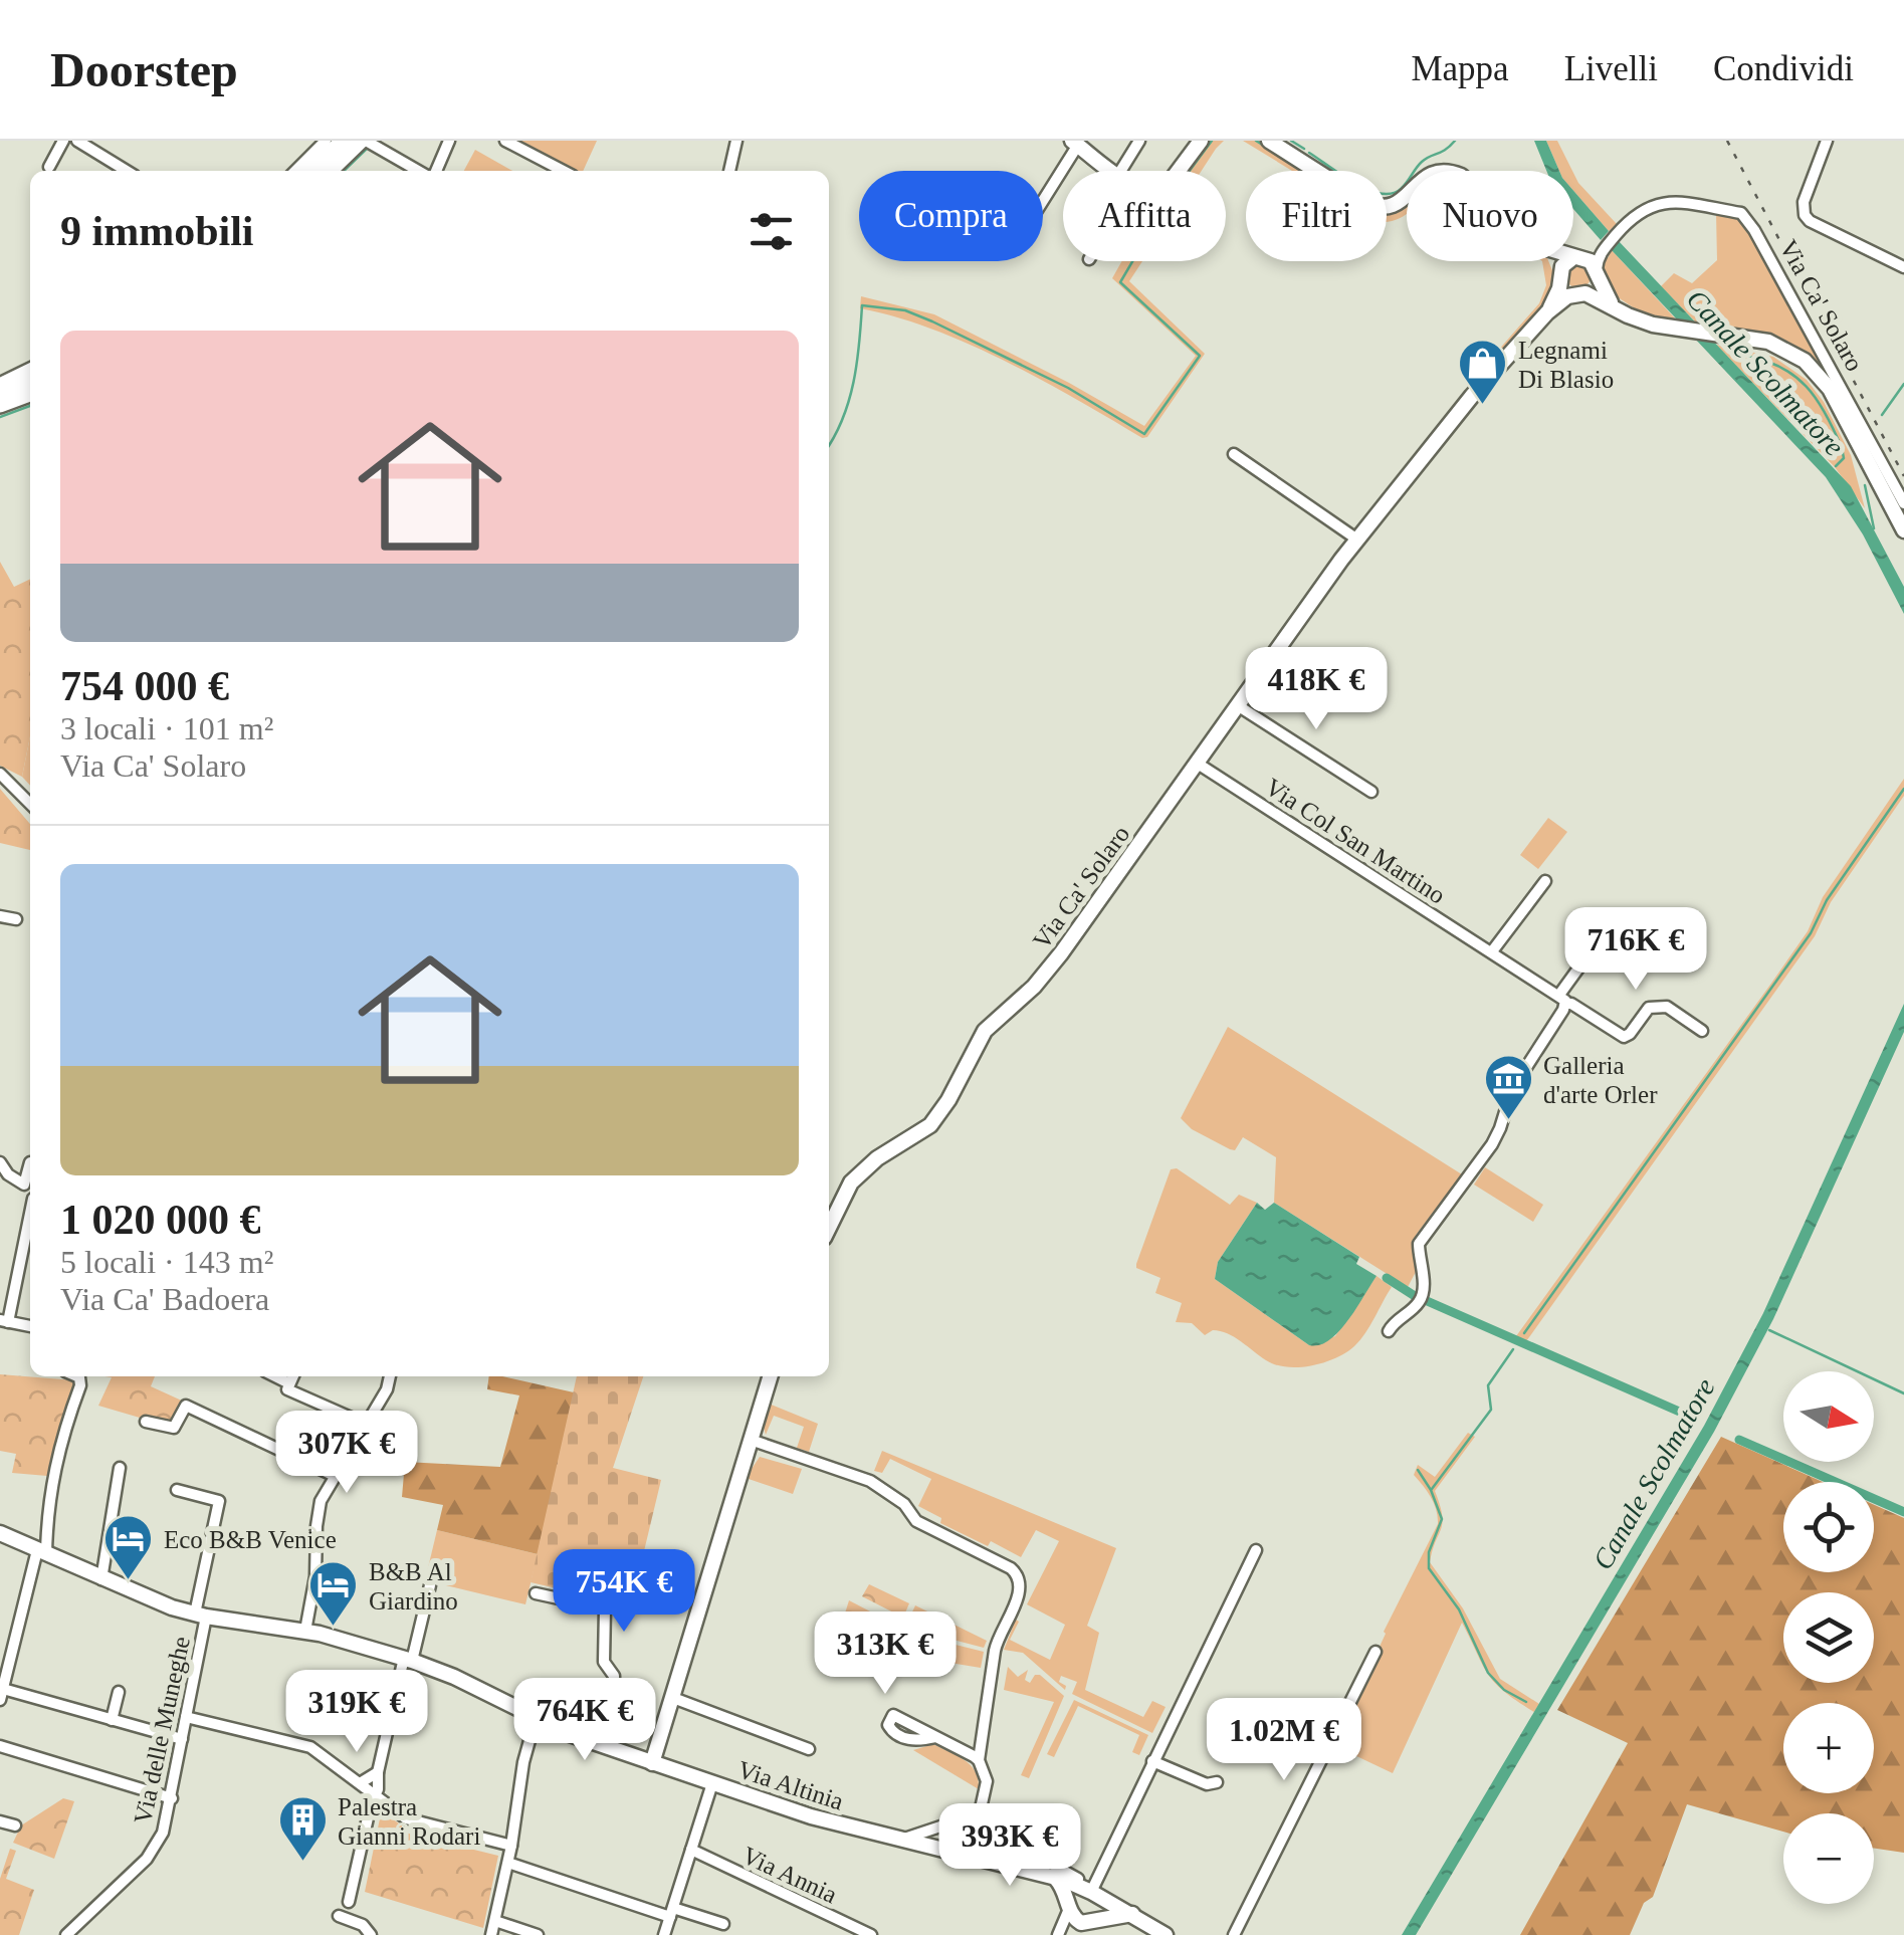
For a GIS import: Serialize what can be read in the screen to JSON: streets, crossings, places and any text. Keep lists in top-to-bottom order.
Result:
{
  "streets": {
    "street": [
      "Via Ca' Solaro",
      "Via Col San Martino",
      "Via delle Muneghe",
      "Via Altinia",
      "Via Annia"
    ]
  },
  "crossings": [
    ["Via Ca' Solaro", "Via Col San Martino"],
    ["Via delle Muneghe", "Via Altinia"]
  ],
  "water": ["Canale Scolmatore"],
  "places": {
    "shop": ["Legnami Di Blasio"],
    "museum": ["Galleria d'arte Orler"],
    "hotel": ["Eco B&B Venice", "B&B Al Giardino"],
    "building": ["Palestra Gianni Rodari"]
  },
  "north": "right",
  "page": {
    "header": "Doorstep",
    "nav": ["Mappa", "Livelli", "Condividi"],
    "chip": [
      "Compra",
      "Affitta",
      "Filtri",
      "Nuovo"
    ],
    "heading": "9 immobili",
    "list": [
      {
        "name": "754 000 €",
        "note": "3 locali · 101 m² · Via Ca' Solaro"
      },
      {
        "name": "1 020 000 €",
        "note": "5 locali · 143 m² · Via Ca' Badoera"
      }
    ],
    "price": [
      "418K €",
      "716K €",
      "307K €",
      "754K €",
      "313K €",
      "319K €",
      "764K €",
      "1.02M €",
      "393K €"
    ],
    "map_buttons": ["+", "−"]
  }
}
